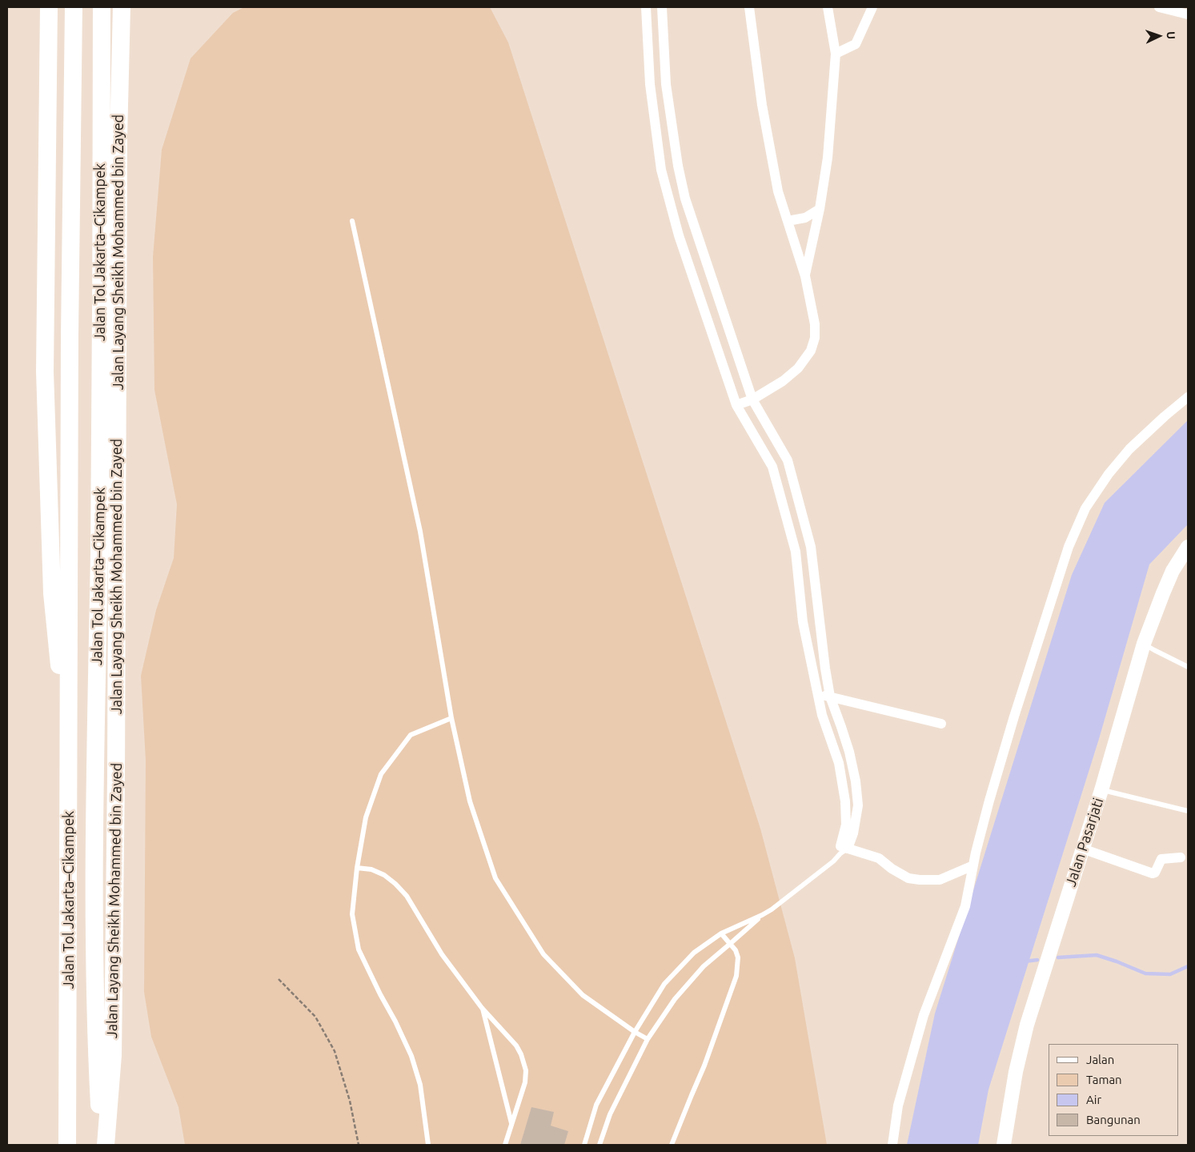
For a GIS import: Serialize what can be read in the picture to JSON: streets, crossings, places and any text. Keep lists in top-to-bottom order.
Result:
{
  "streets": {
    "highway": ["Jalan Tol Jakarta–Cikampek", "Jalan Layang Sheikh Mohammed bin Zayed"],
    "main road": ["Jalan Pasarjati"]
  },
  "legend": [
    "Jalan",
    "Taman",
    "Air",
    "Bangunan"
  ],
  "north": "right"
}
